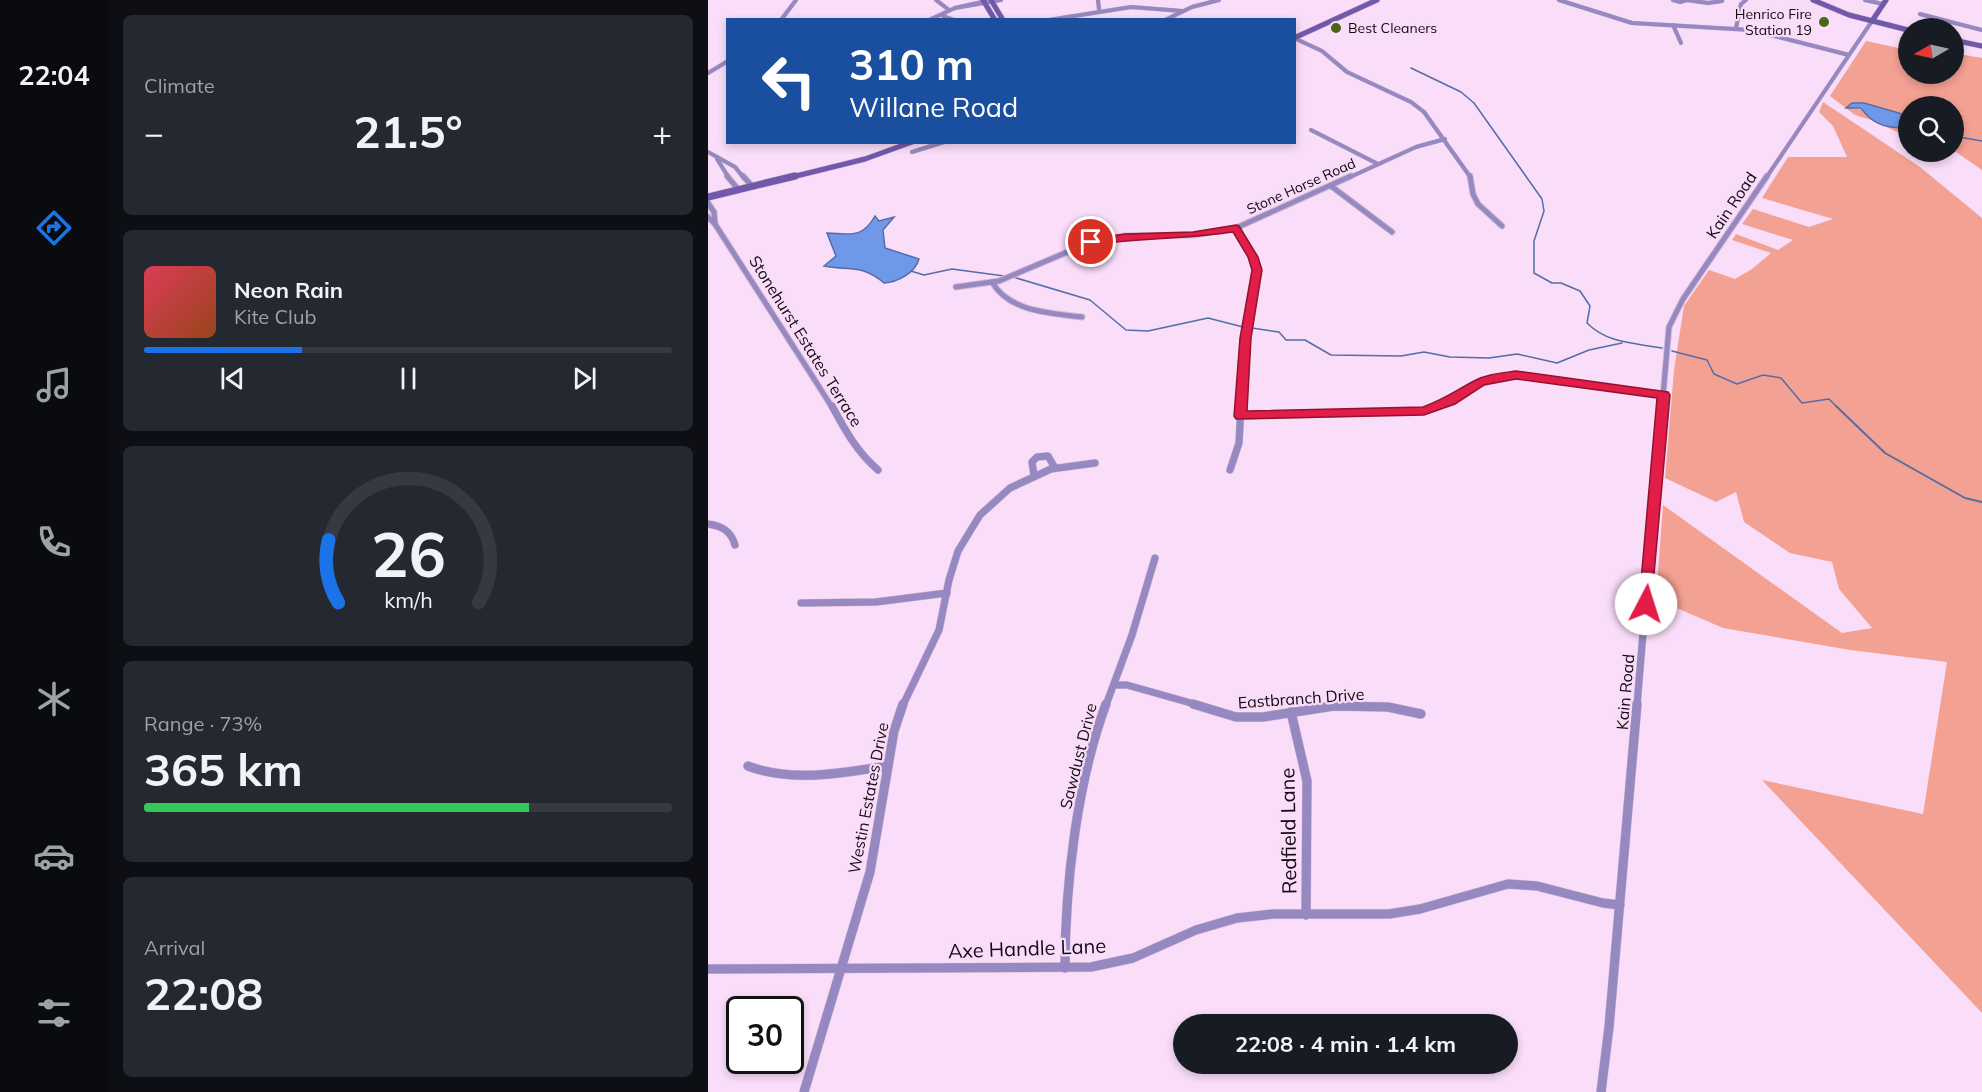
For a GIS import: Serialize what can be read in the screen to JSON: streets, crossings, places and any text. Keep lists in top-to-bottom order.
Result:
{
  "streets": {
    "main road": ["Kain Road"],
    "street": [
      "Stone Horse Road",
      "Stonehurst Estates Terrace",
      "Eastbranch Drive",
      "Sawdust Drive",
      "Westin Estates Drive",
      "Redfield Lane",
      "Axe Handle Lane"
    ]
  },
  "crossings": [
    ["Kain Road", "Axe Handle Lane"],
    ["Eastbranch Drive", "Sawdust Drive"],
    ["Eastbranch Drive", "Redfield Lane"],
    ["Sawdust Drive", "Axe Handle Lane"],
    ["Westin Estates Drive", "Axe Handle Lane"],
    ["Redfield Lane", "Axe Handle Lane"]
  ],
  "places": ["Henrico Fire Station 19", "Best Cleaners"],
  "north": "left",
  "page": {
    "tabs": "22:04",
    "tile": [
      "Climate",
      ["Range · 73%", "365 km"],
      ["Arrival", "22:08"]
    ],
    "turn": ["310 m", "Willane Road"],
    "heat": ["−", "21.5°", "+"],
    "song": ["Neon Rain", "Kite Club"],
    "limit": "30",
    "trip": "22:08 · 4 min · 1.4 km",
    "gauge": ["26", "km/h"]
  }
}
